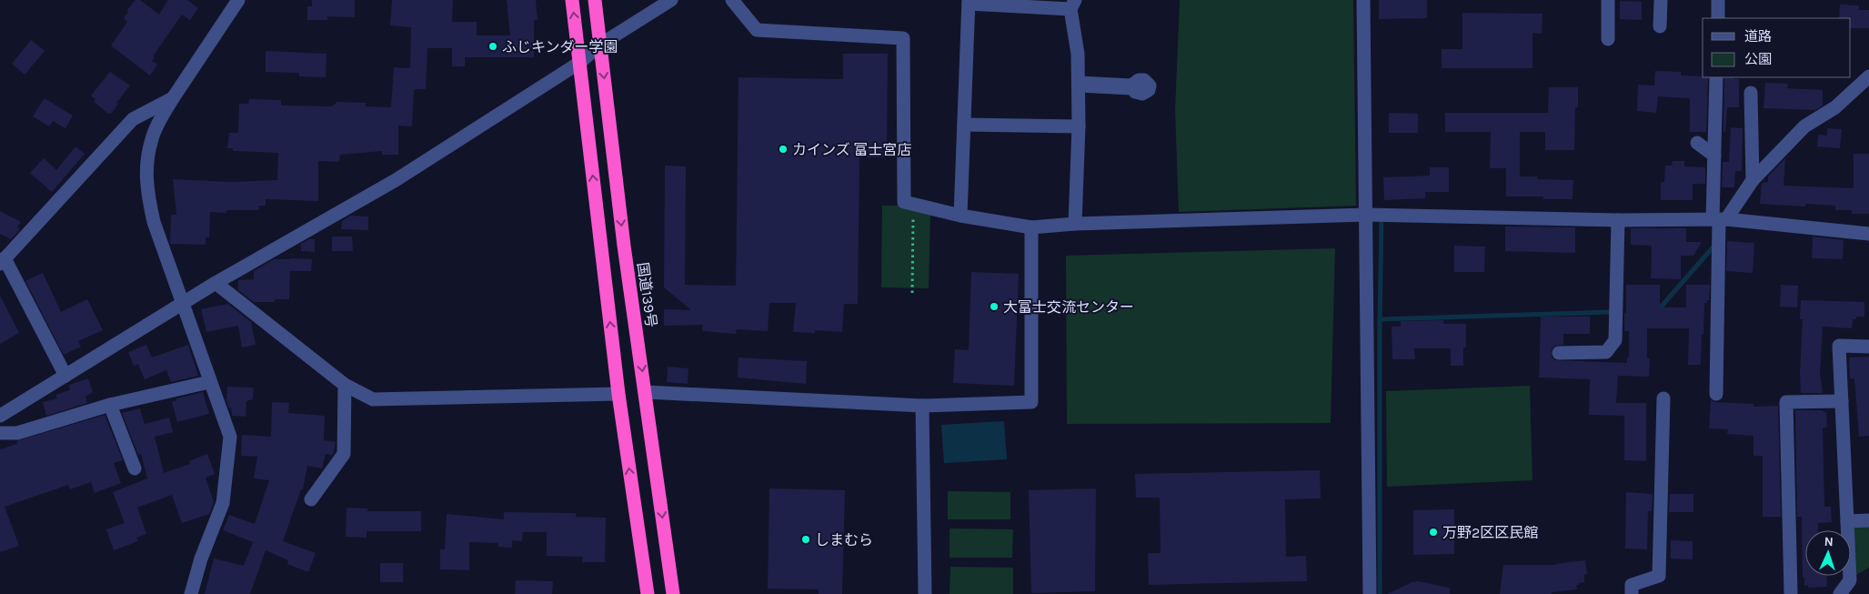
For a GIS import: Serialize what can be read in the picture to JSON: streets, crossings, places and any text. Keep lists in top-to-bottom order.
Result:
{
  "streets": {
    "highway": ["国道139号"]
  },
  "places": [
    "ふじキンダー学園",
    "カインズ 富士宮店",
    "大富士交流センター",
    "万野2区区民館",
    "しまむら"
  ],
  "legend": ["道路", "公園"],
  "north": "top"
}
